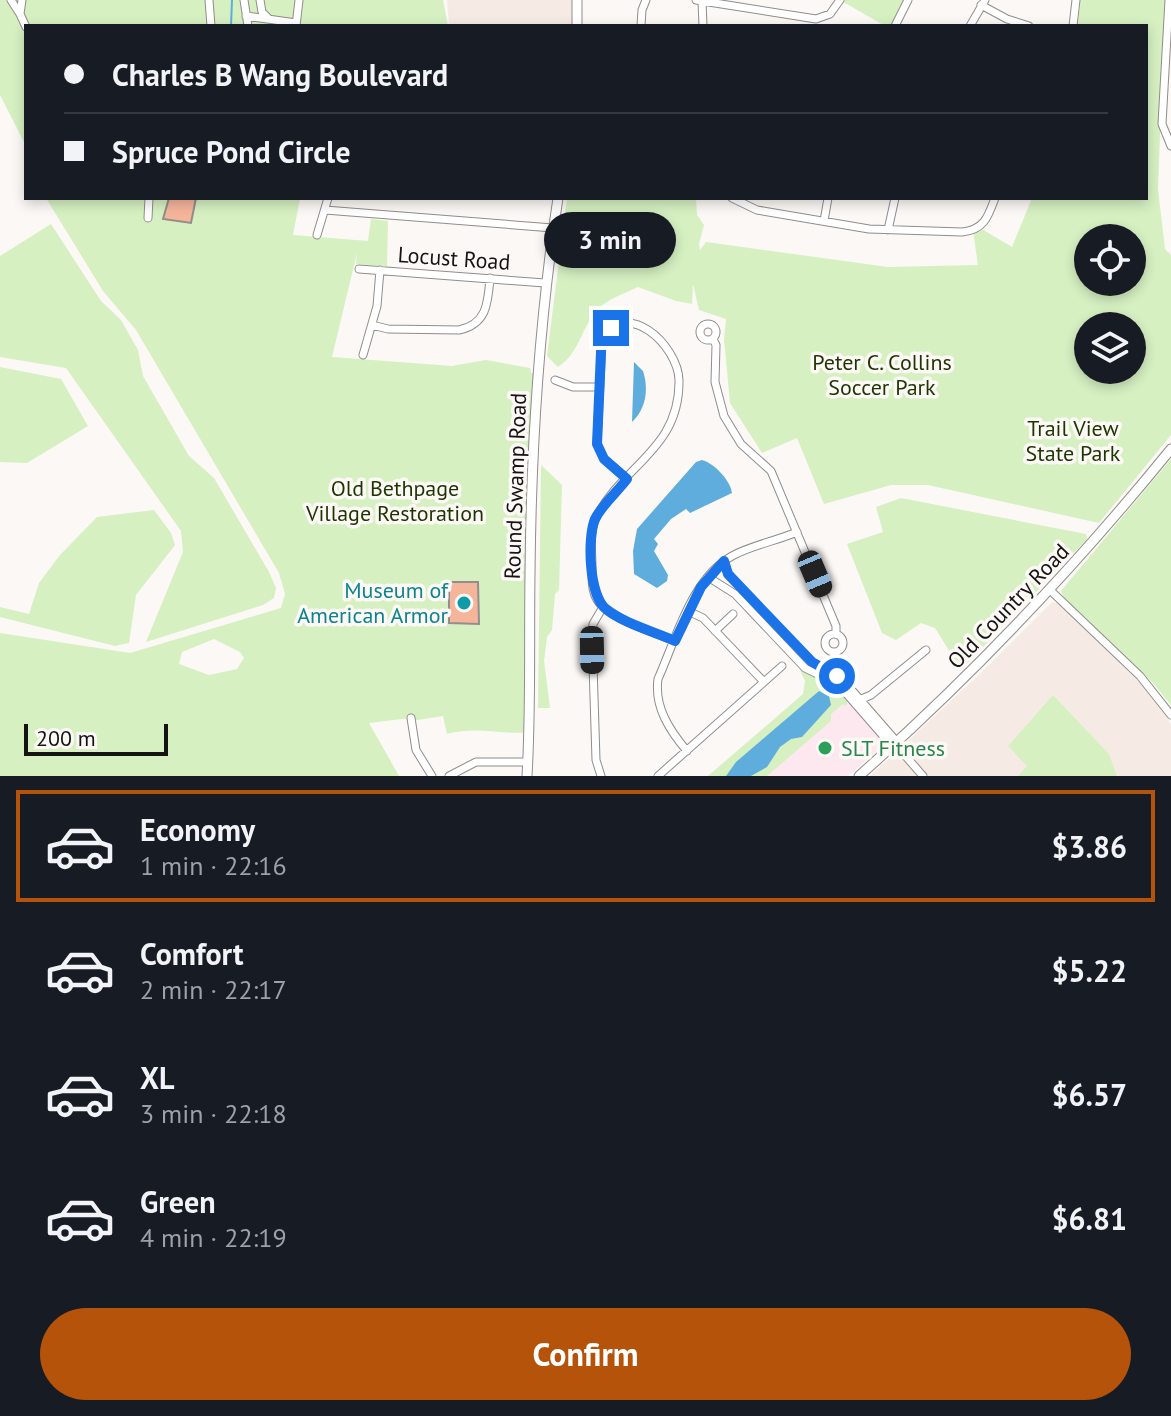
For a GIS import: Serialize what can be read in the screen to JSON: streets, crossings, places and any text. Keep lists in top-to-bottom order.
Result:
{
  "streets": {
    "main road": ["Round Swamp Road", "Old Country Road"],
    "street": ["Locust Road"]
  },
  "crossings": [
    ["Locust Road", "Round Swamp Road"]
  ],
  "parks": ["Peter C. Collins Soccer Park", "Trail View State Park", "Old Bethpage Village Restoration"],
  "places": ["Museum of American Armor", "SLT Fitness"],
  "scale_bar": "200 m",
  "page": {
    "banner": ["Charles B Wang Boulevard", "Spruce Pond Circle"],
    "bubble": "3 min",
    "scale": "200 m",
    "list": [
      {
        "name": "Economy",
        "note": "1 min · 22:16",
        "value": "$3.86"
      },
      {
        "name": "Comfort",
        "note": "2 min · 22:17",
        "value": "$5.22"
      },
      {
        "name": "XL",
        "note": "3 min · 22:18",
        "value": "$6.57"
      },
      {
        "name": "Green",
        "note": "4 min · 22:19",
        "value": "$6.81"
      }
    ],
    "buttons": "Confirm"
  }
}
